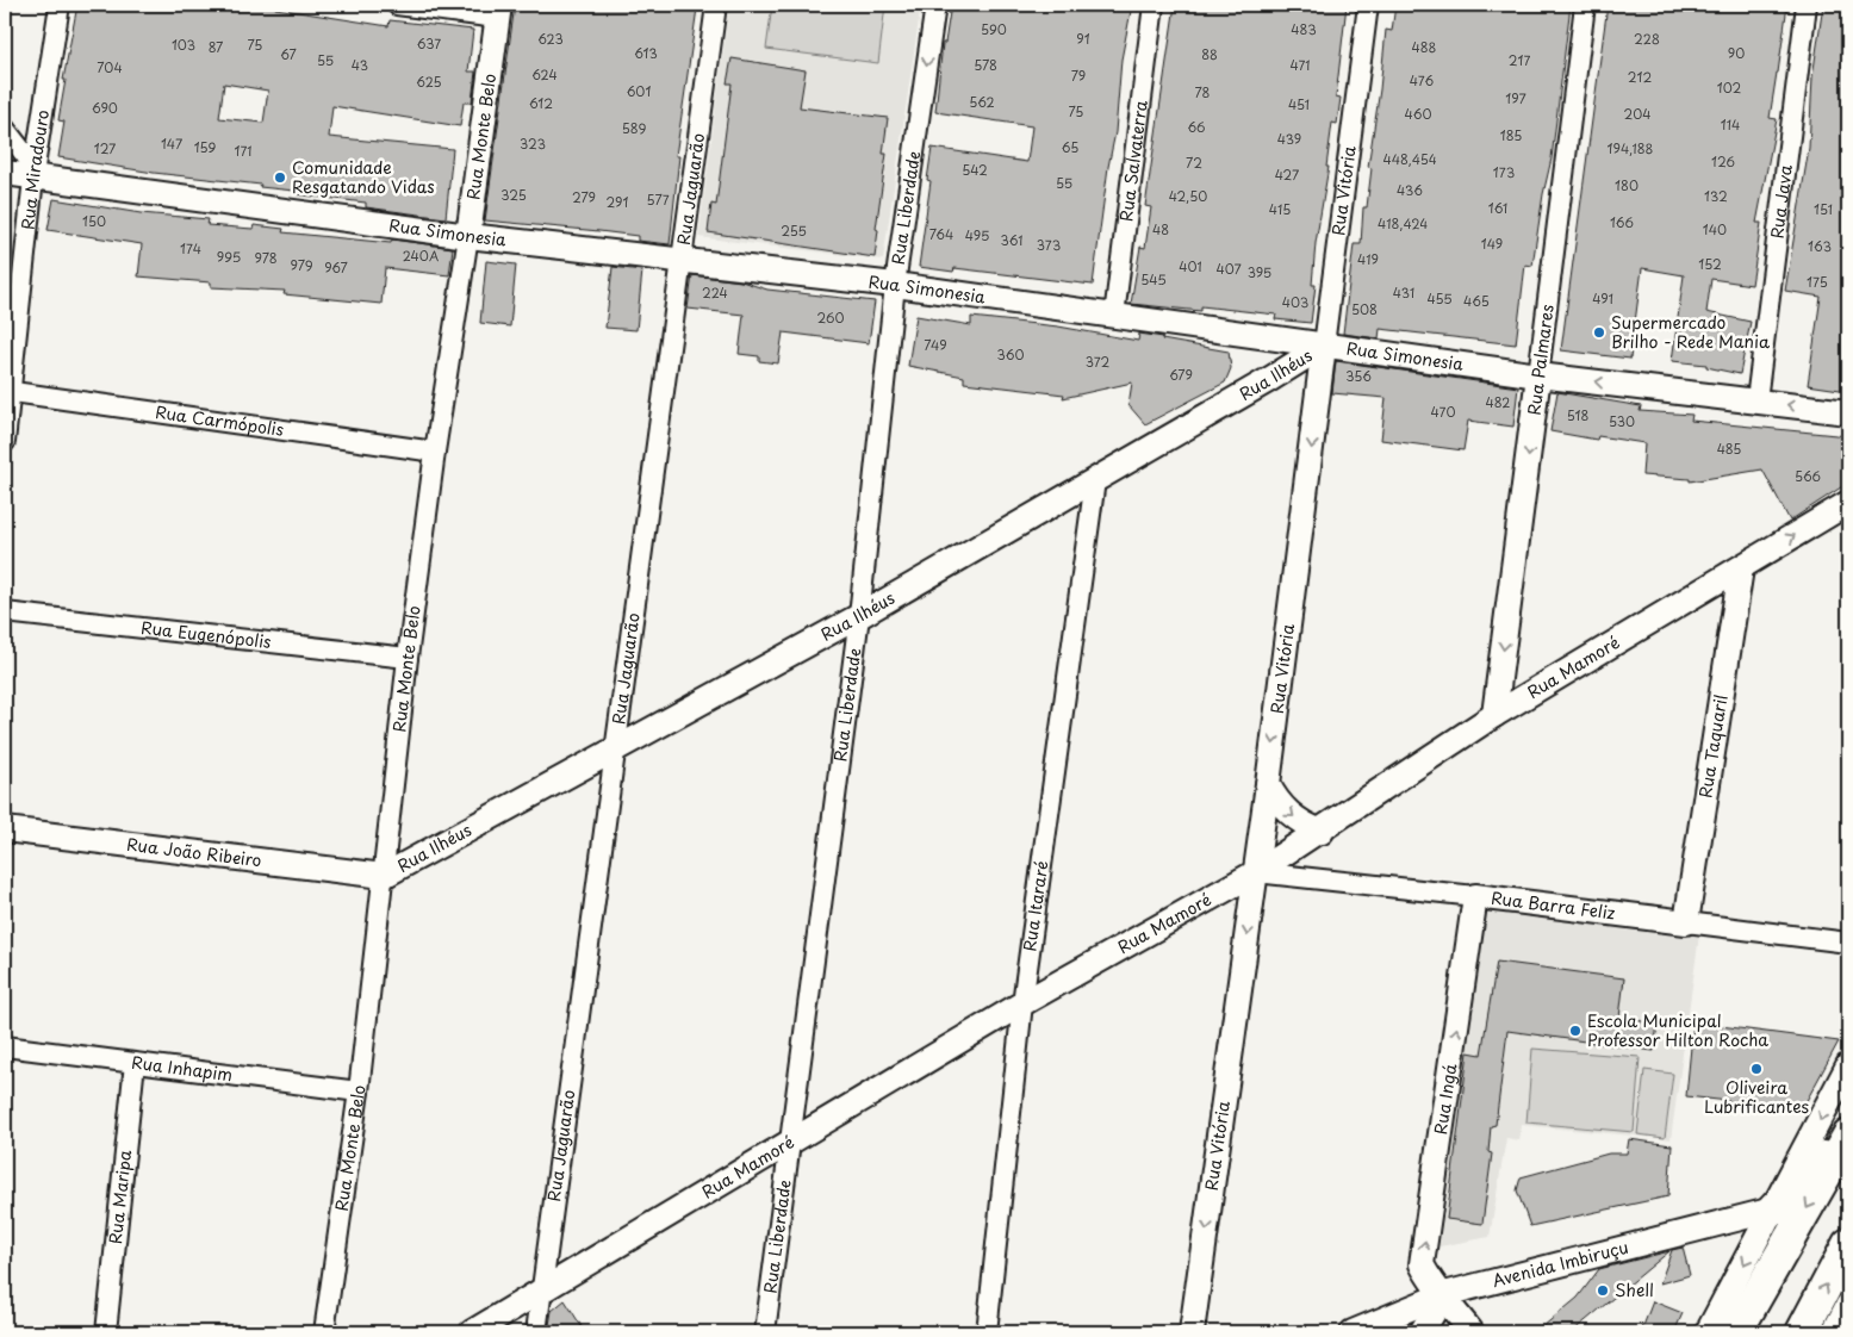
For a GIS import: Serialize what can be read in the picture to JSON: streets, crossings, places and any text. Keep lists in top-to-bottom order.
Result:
{
  "streets": {
    "street": [
      "Rua Monte Belo",
      "Rua Salvaterra",
      "Rua Miradouro",
      "Rua Jaguarão",
      "Rua Vitória",
      "Rua Java",
      "Rua Liberdade",
      "Rua Simonesia",
      "Rua Palmares",
      "Rua Ilhéus",
      "Rua Carmópolis",
      "Rua Eugenópolis",
      "Rua Mamoré",
      "Rua Taquaril",
      "Rua João Ribeiro",
      "Rua Itararé",
      "Rua Barra Feliz",
      "Rua Inhapim",
      "Rua Ingá",
      "Rua Maripa",
      "Avenida Imbiruçu"
    ]
  },
  "crossings": [
    ["Rua Monte Belo", "Rua Simonesia"],
    ["Rua Monte Belo", "Rua Ilhéus"],
    ["Rua Monte Belo", "Rua Carmópolis"],
    ["Rua Monte Belo", "Rua Eugenópolis"],
    ["Rua Monte Belo", "Rua João Ribeiro"],
    ["Rua Monte Belo", "Rua Inhapim"],
    ["Rua Salvaterra", "Rua Simonesia"],
    ["Rua Miradouro", "Rua Simonesia"],
    ["Rua Miradouro", "Rua Carmópolis"],
    ["Rua Jaguarão", "Rua Simonesia"],
    ["Rua Jaguarão", "Rua Ilhéus"],
    ["Rua Jaguarão", "Rua Mamoré"],
    ["Rua Vitória", "Rua Simonesia"],
    ["Rua Vitória", "Rua Ilhéus"],
    ["Rua Vitória", "Rua Mamoré"],
    ["Rua Vitória", "Rua Barra Feliz"],
    ["Rua Java", "Rua Simonesia"],
    ["Rua Liberdade", "Rua Simonesia"],
    ["Rua Liberdade", "Rua Ilhéus"],
    ["Rua Liberdade", "Rua Mamoré"],
    ["Rua Simonesia", "Rua Palmares"],
    ["Rua Simonesia", "Rua Ilhéus"],
    ["Rua Palmares", "Rua Mamoré"],
    ["Rua Ilhéus", "Rua João Ribeiro"],
    ["Rua Ilhéus", "Rua Itararé"],
    ["Rua Mamoré", "Rua Taquaril"],
    ["Rua Mamoré", "Rua Itararé"],
    ["Rua Mamoré", "Rua Barra Feliz"],
    ["Rua Taquaril", "Rua Barra Feliz"],
    ["Rua Barra Feliz", "Rua Ingá"],
    ["Rua Inhapim", "Rua Maripa"],
    ["Rua Ingá", "Avenida Imbiruçu"]
  ],
  "one_way": ["Rua Vitória", "Rua Palmares", "Rua Ingá"],
  "places": [
    "Comunidade Resgatando Vidas",
    "Supermercado Brilho - Rede Mania",
    "Escola Municipal Professor Hilton Rocha",
    "Oliveira Lubrificantes",
    "Shell"
  ],
  "house_numbers": [
    "590",
    "483",
    "623",
    "91",
    "228",
    "637",
    "103",
    "75",
    "87",
    "488",
    "613",
    "90",
    "67",
    "88",
    "55",
    "217",
    "43",
    "578",
    "471",
    "704",
    "624",
    "79",
    "212",
    "476",
    "625",
    "102",
    "601",
    "78",
    "197",
    "562",
    "612",
    "451",
    "690",
    "75",
    "460",
    "204",
    "114",
    "66",
    "589",
    "185",
    "439",
    "147",
    "323",
    "159",
    "65",
    "127",
    "194,188",
    "171",
    "448,454",
    "126",
    "72",
    "542",
    "173",
    "427",
    "55",
    "180",
    "436",
    "325",
    "42,50",
    "132",
    "279",
    "577",
    "291",
    "161",
    "415",
    "151",
    "150",
    "166",
    "418,424",
    "48",
    "140",
    "255",
    "764",
    "495",
    "361",
    "149",
    "373",
    "163",
    "174",
    "240A",
    "995",
    "978",
    "419",
    "152",
    "979",
    "401",
    "967",
    "407",
    "395",
    "545",
    "175",
    "224",
    "431",
    "455",
    "491",
    "465",
    "403",
    "508",
    "260",
    "749",
    "360",
    "372",
    "679",
    "356",
    "482",
    "470",
    "518",
    "530",
    "485",
    "566"
  ]
}
